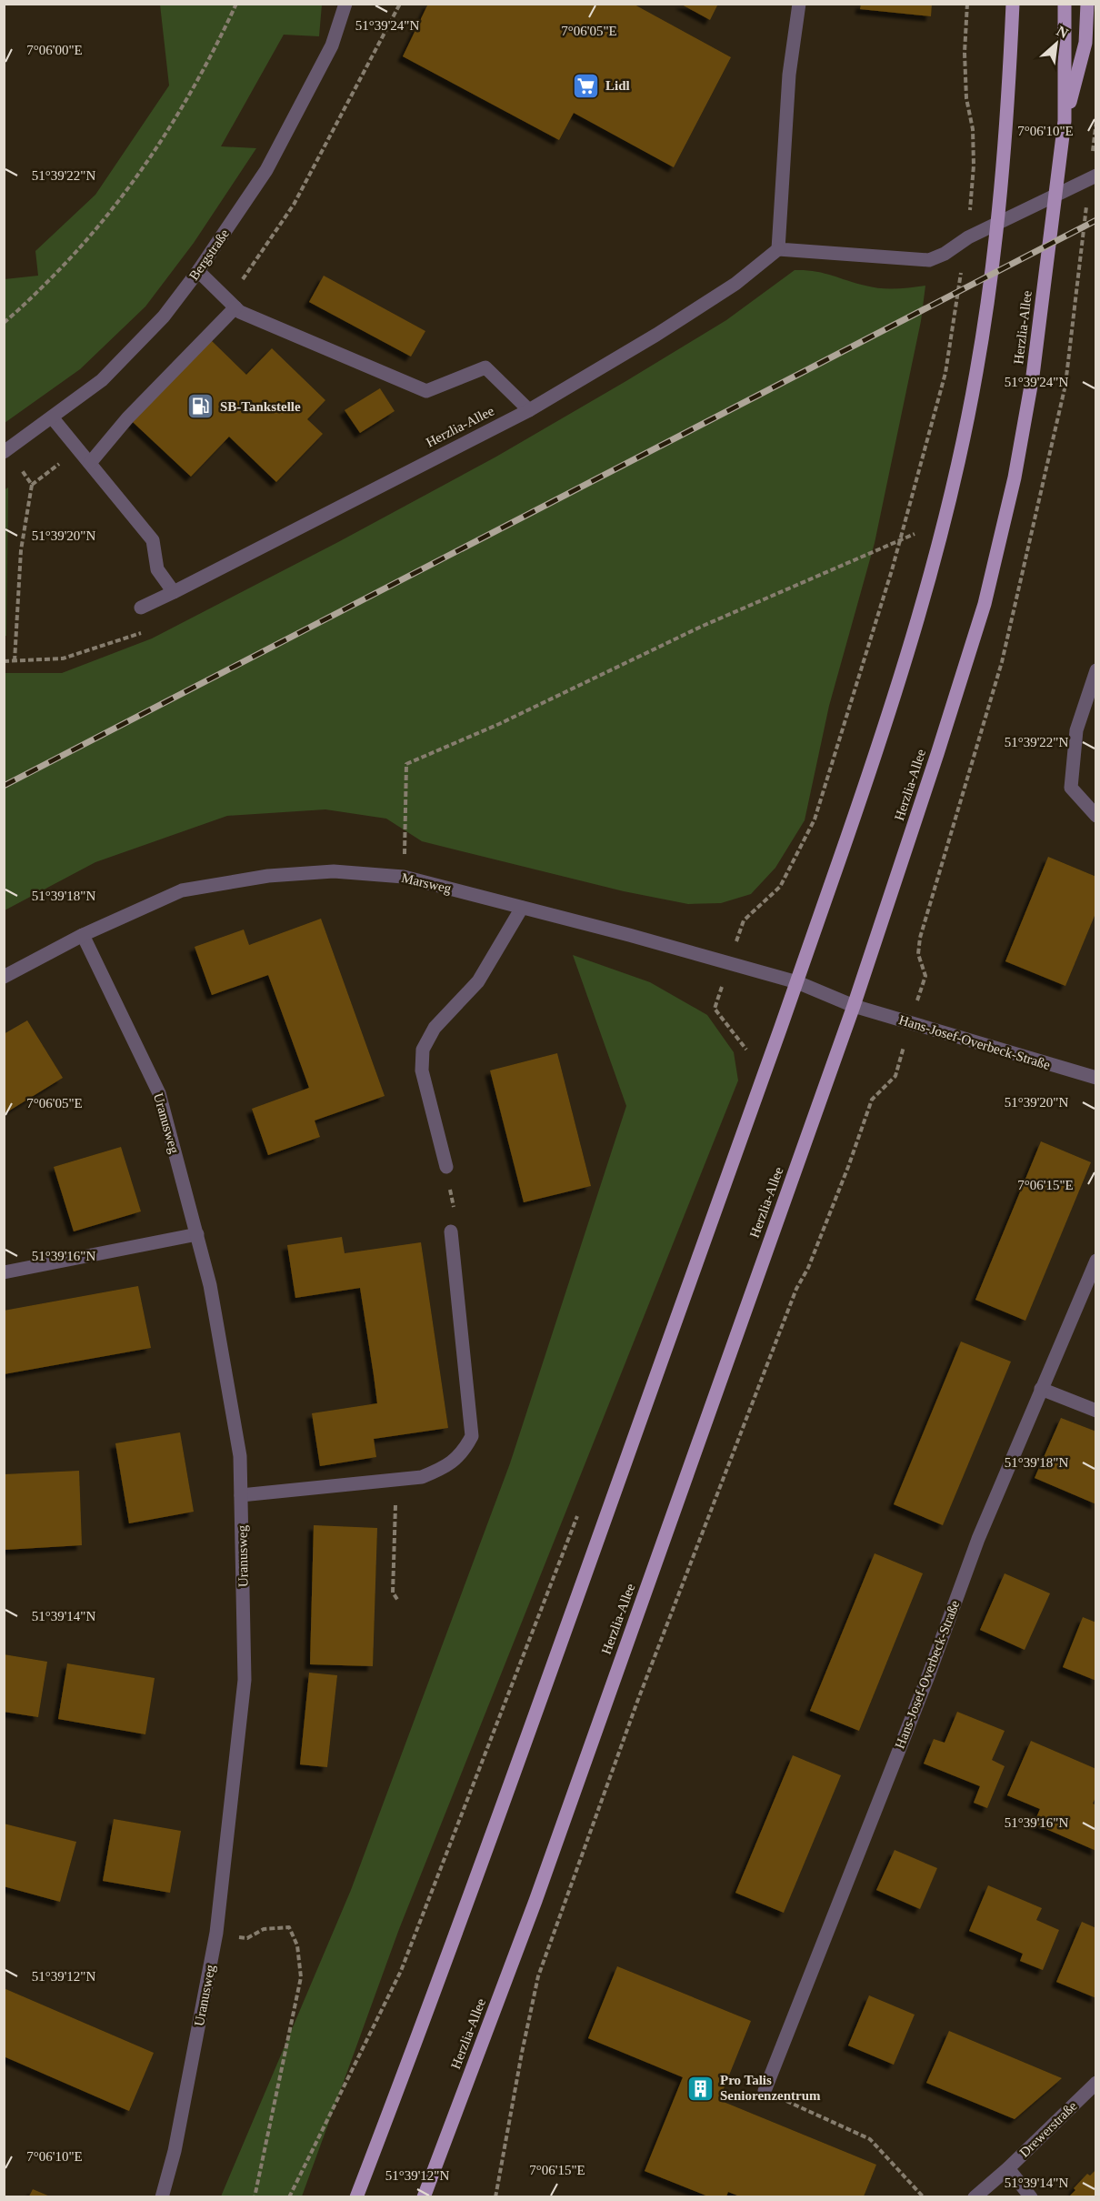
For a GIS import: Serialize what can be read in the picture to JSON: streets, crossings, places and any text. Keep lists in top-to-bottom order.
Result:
{
  "streets": {
    "main road": ["Herzlia-Allee"],
    "street": [
      "Bergstraße",
      "Marsweg",
      "Hans-Josef-Overbeck-Straße",
      "Uranusweg",
      "Drewerstraße"
    ]
  },
  "crossings": [
    ["Herzlia-Allee", "Marsweg"],
    ["Herzlia-Allee", "Hans-Josef-Overbeck-Straße"],
    ["Marsweg", "Hans-Josef-Overbeck-Straße"],
    ["Marsweg", "Uranusweg"]
  ],
  "places": {
    "supermarket": ["Lidl"],
    "fuel station": ["SB-Tankstelle"],
    "building": ["Pro Talis Seniorenzentrum"]
  },
  "north": "top right",
  "coordinates": [
    "51°39'24\"N",
    "7°06'05\"E",
    "7°06'00\"E",
    "7°06'10\"E",
    "51°39'22\"N",
    "51°39'20\"N",
    "51°39'18\"N",
    "7°06'15\"E",
    "51°39'16\"N",
    "51°39'14\"N",
    "51°39'12\"N"
  ]
}
